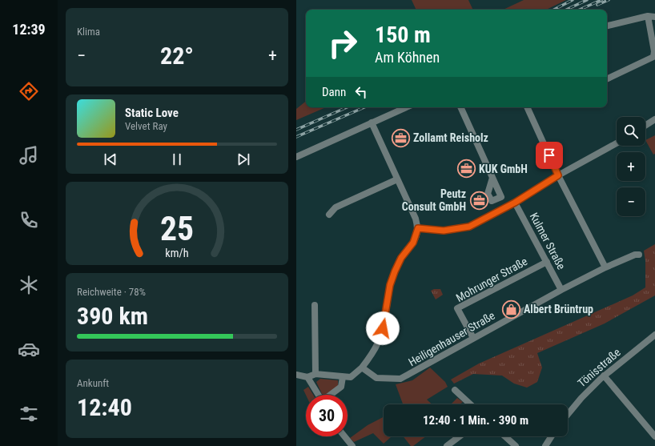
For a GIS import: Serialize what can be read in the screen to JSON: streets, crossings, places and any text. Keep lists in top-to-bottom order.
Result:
{
  "streets": {
    "street": [
      "Kulmer Straße",
      "Mohrunger Straße",
      "Heiligenhauser Straße",
      "Tönisstraße"
    ]
  },
  "crossings": [
    ["Kulmer Straße", "Mohrunger Straße"],
    ["Kulmer Straße", "Heiligenhauser Straße"],
    ["Mohrunger Straße", "Heiligenhauser Straße"]
  ],
  "places": {
    "office": ["Zollamt Reisholz", "KUK GmbH", "Peutz Consult GmbH"],
    "shop": ["Albert Brüntrup"]
  },
  "page": {
    "tabs": "12:39",
    "tile": [
      "Klima",
      ["Reichweite · 78%", "390 km"],
      ["Ankunft", "12:40"]
    ],
    "turn": ["150 m", "Am Köhnen"],
    "heat": ["−", "22°", "+"],
    "then": "Dann",
    "song": ["Static Love", "Velvet Ray"],
    "map_buttons": ["+", "−"],
    "limit": "30",
    "trip": "12:40 · 1 Min. · 390 m",
    "gauge": ["25", "km/h"]
  }
}
